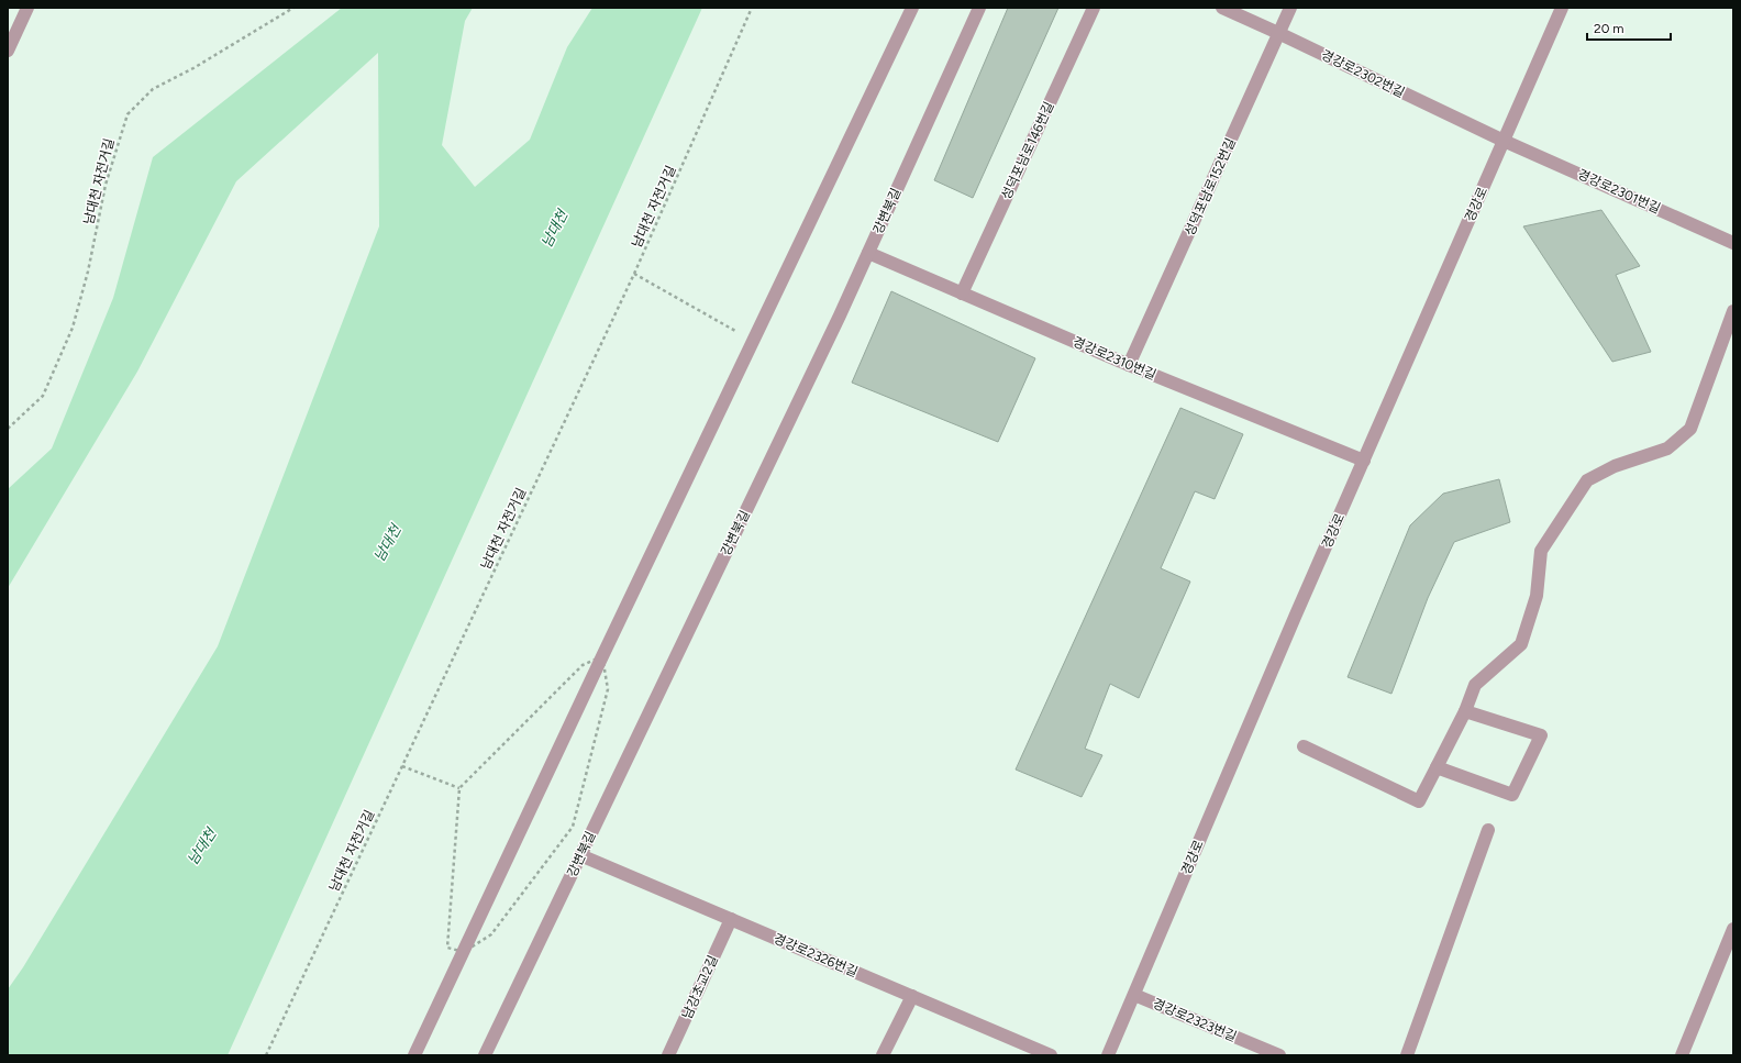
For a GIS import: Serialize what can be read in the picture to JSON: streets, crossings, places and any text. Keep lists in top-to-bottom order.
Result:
{
  "streets": {
    "street": [
      "경강로2302번길",
      "성덕포남로146번길",
      "성덕포남로152번길",
      "경강로2301번길",
      "경강로",
      "강변북길",
      "경강로2310번길",
      "경강로2326번길",
      "남강초교2길",
      "경강로2323번길"
    ],
    "path": ["남대천 자전거길"]
  },
  "crossings": [
    ["경강로2302번길", "성덕포남로152번길"],
    ["경강로2302번길", "경강로2301번길"],
    ["경강로2302번길", "경강로"],
    ["성덕포남로146번길", "경강로2310번길"],
    ["성덕포남로152번길", "경강로2310번길"],
    ["경강로2301번길", "경강로"],
    ["경강로", "경강로2310번길"],
    ["경강로", "경강로2323번길"],
    ["강변북길", "경강로2310번길"],
    ["강변북길", "경강로2326번길"],
    ["경강로2326번길", "남강초교2길"]
  ],
  "water": ["남대천"],
  "scale_bar": "20 m"
}
